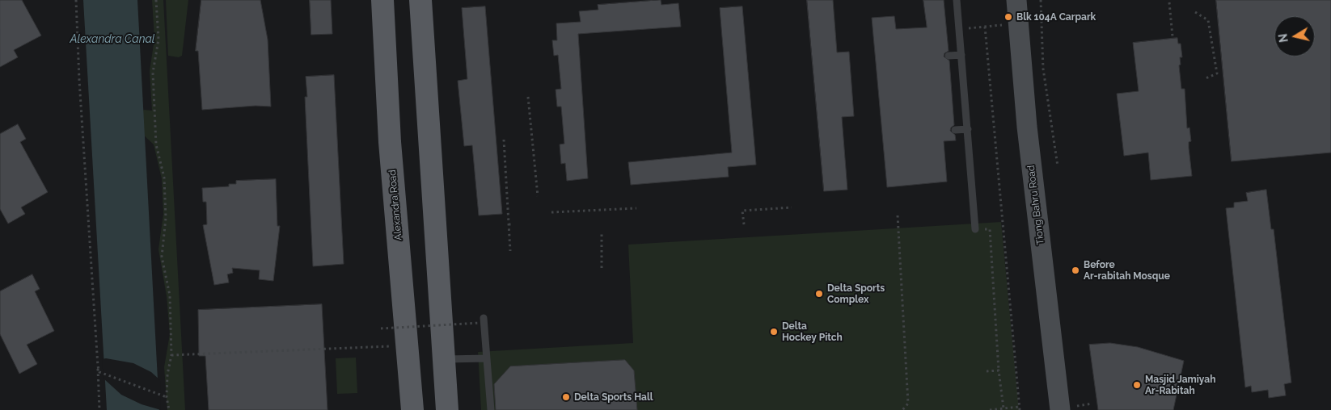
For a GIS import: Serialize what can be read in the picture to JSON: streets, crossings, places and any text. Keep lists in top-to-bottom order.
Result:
{
  "streets": {
    "main road": ["Alexandra Road", "Tiong Bahru Road"]
  },
  "water": ["Alexandra Canal"],
  "places": [
    "Blk 104A Carpark",
    "Before Ar-rabitah Mosque",
    "Delta Sports Complex",
    "Delta Hockey Pitch",
    "Masjid Jamiyah Ar-Rabitah",
    "Delta Sports Hall"
  ],
  "north": "left"
}
